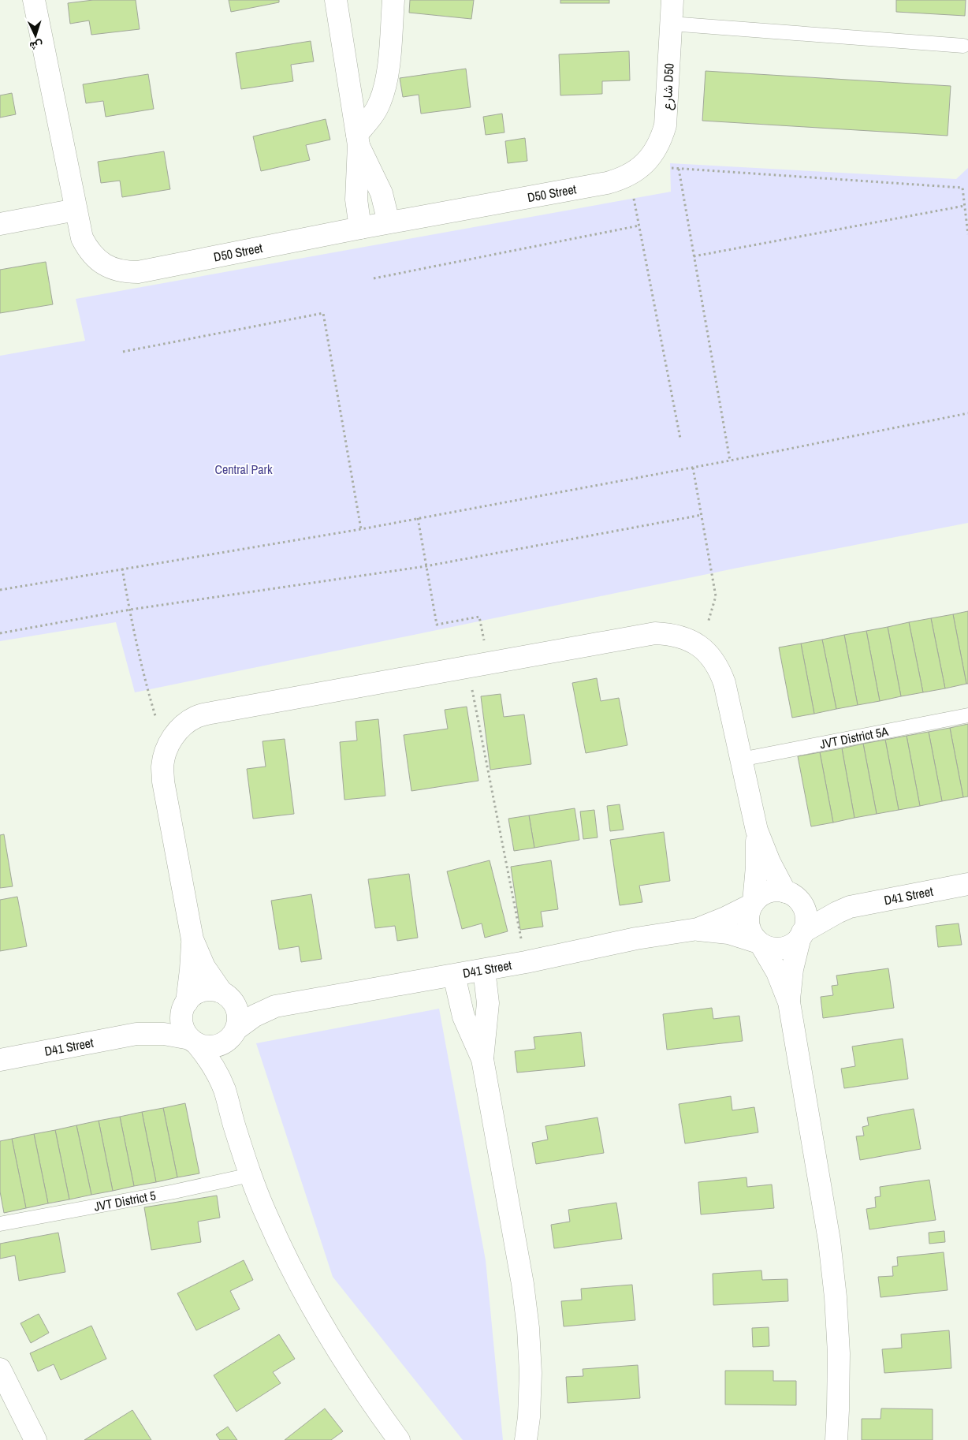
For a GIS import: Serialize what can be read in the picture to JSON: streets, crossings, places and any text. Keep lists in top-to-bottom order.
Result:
{
  "streets": {
    "street": ["شارع D50", "D50 Street", "D41 Street"],
    "lane": ["JVT District 5A", "JVT District 5"]
  },
  "crossings": [
    ["شارع D50", "D50 Street"]
  ],
  "parks": ["Central Park"],
  "north": "bottom"
}
